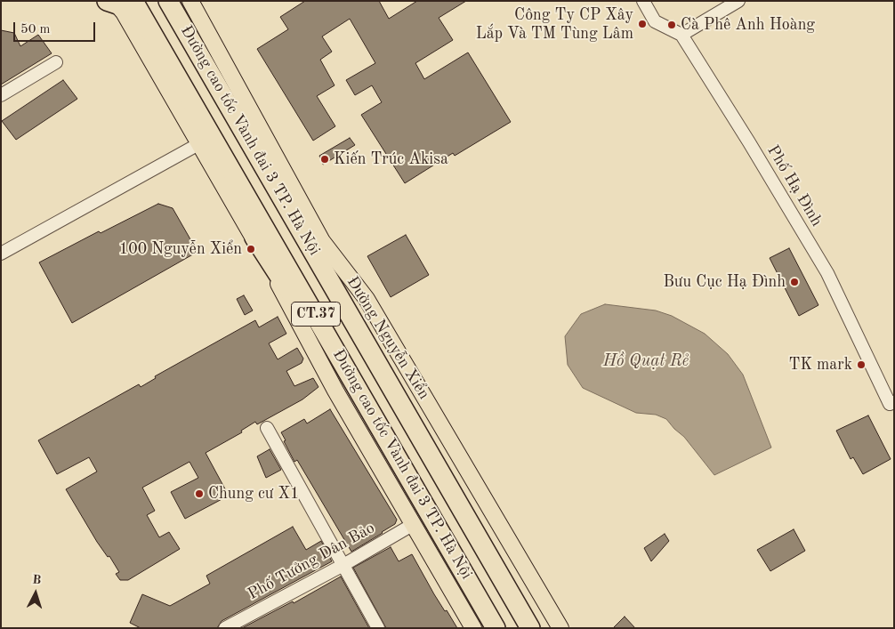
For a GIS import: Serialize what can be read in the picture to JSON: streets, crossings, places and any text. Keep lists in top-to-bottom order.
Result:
{
  "streets": {
    "highway": ["Đường cao tốc Vành đai 3 TP. Hà Nội", "CT.37"],
    "main road": ["Đường Nguyễn Xiển"],
    "street": ["Phố Hạ Đình", "Phố Tưởng Dân Bảo"]
  },
  "water": ["Hồ Quạt Rẻ"],
  "places": [
    "Công Ty CP Xây Lắp Và TM Tùng Lâm",
    "Cà Phê Anh Hoàng",
    "Kiến Trúc Akisa",
    "100 Nguyễn Xiển",
    "Bưu Cục Hạ Đình",
    "TK mark",
    "Chung cư X1"
  ],
  "scale_bar": "50 m",
  "north": "top"
}
